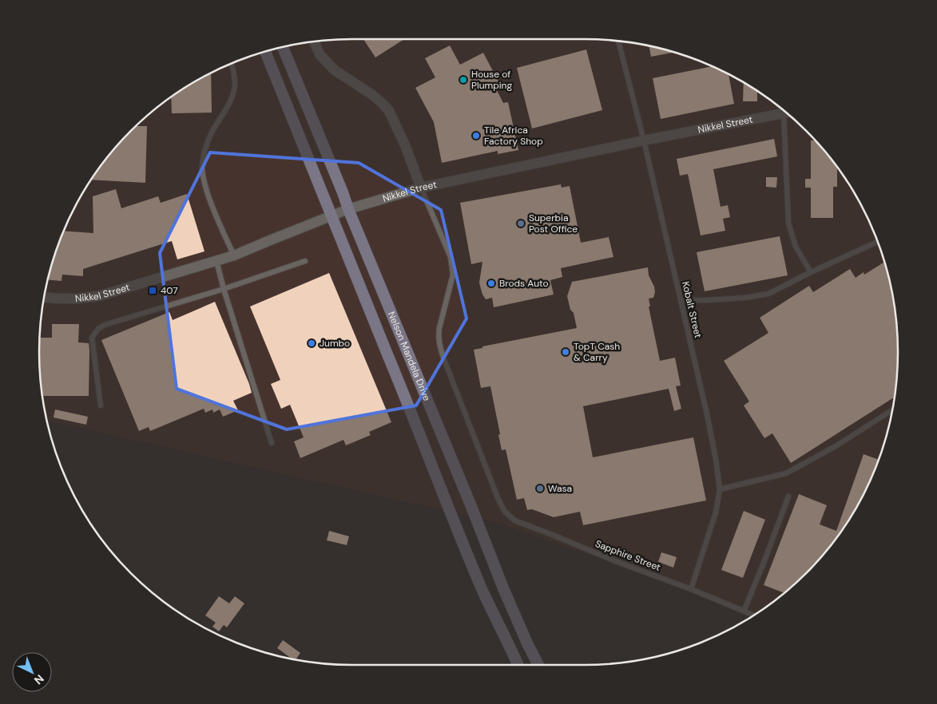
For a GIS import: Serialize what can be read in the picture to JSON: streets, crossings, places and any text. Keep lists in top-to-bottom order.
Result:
{
  "streets": {
    "main road": ["Nelson Mandela Drive"],
    "street": ["Nikkel Street"],
    "lane": ["Kobalt Street", "Sapphire Street"]
  },
  "crossings": [
    ["Nikkel Street", "Kobalt Street"],
    ["Nikkel Street", "Nelson Mandela Drive"],
    ["Nikkel Street", "Sapphire Street"],
    ["Kobalt Street", "Sapphire Street"]
  ],
  "places": {
    "other": [
      "House of Plumping",
      "Tile Africa Factory Shop",
      "Superbia Post Office",
      "Brods Auto",
      "Jumbo",
      "TopT Cash & Carry",
      "Wasa"
    ],
    "transit": ["407"]
  },
  "north": "bottom right"
}
